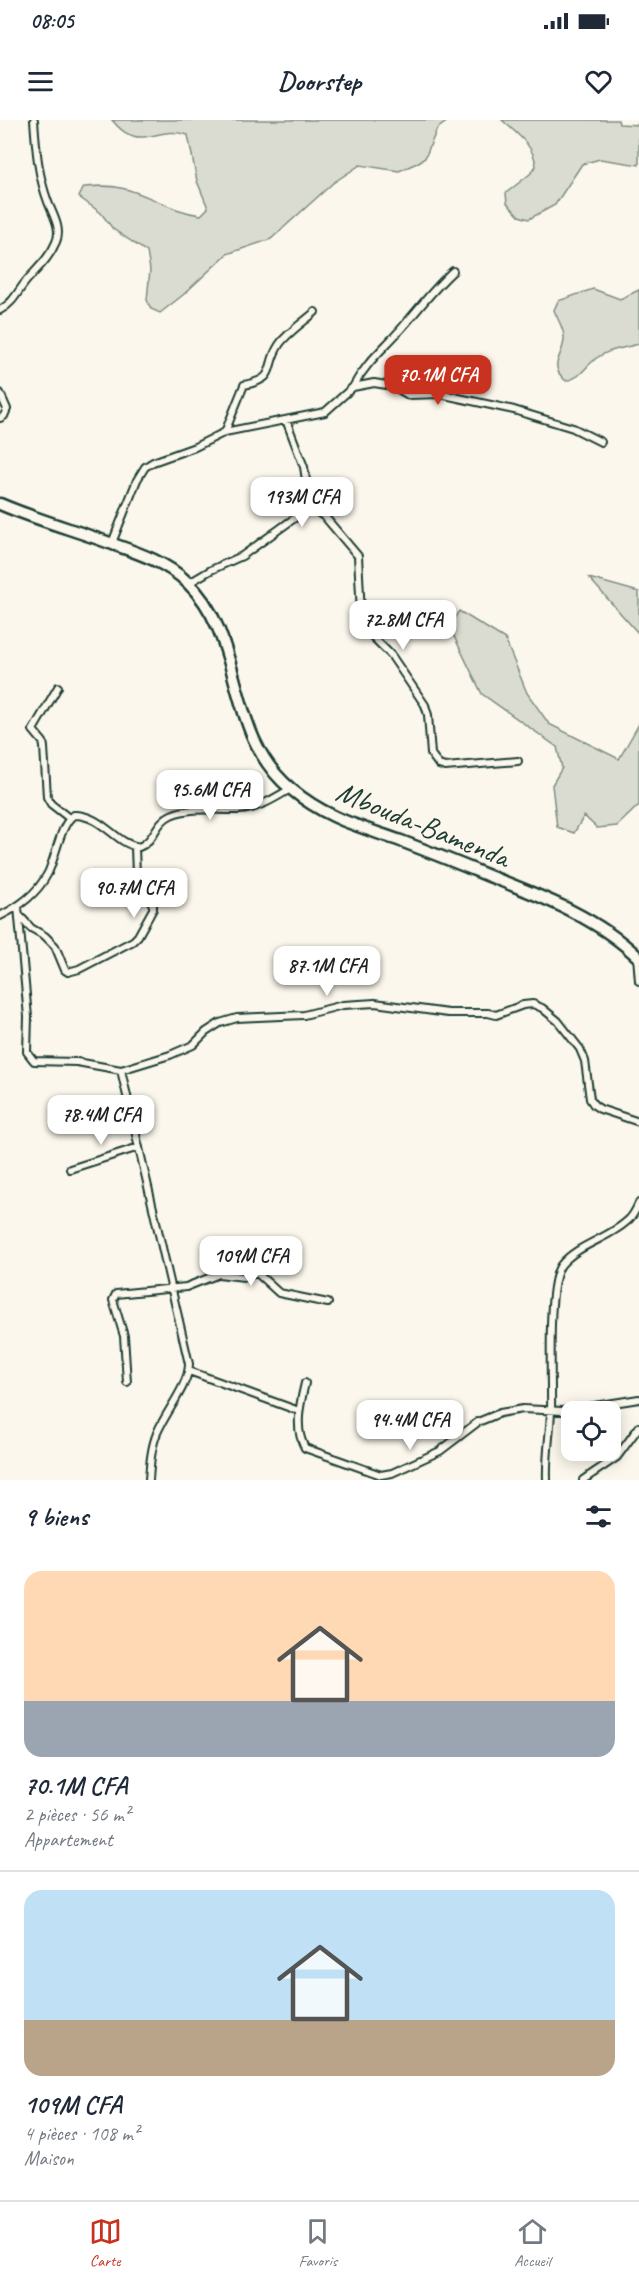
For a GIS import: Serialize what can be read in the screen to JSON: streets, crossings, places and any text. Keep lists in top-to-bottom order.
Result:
{
  "streets": {
    "highway": ["Mbouda-Bamenda"]
  },
  "page": {
    "status": "08:05",
    "header": "Doorstep",
    "price": [
      "70.1M CFA",
      "193M CFA",
      "72.8M CFA",
      "95.6M CFA",
      "90.7M CFA",
      "87.1M CFA",
      "78.4M CFA",
      "109M CFA",
      "94.4M CFA"
    ],
    "heading": "9 biens",
    "list": [
      {
        "name": "70.1M CFA",
        "note": "2 pièces · 56 m² · Appartement"
      },
      {
        "name": "109M CFA",
        "note": "4 pièces · 108 m² · Maison"
      }
    ],
    "tabs": ["Carte", "Favoris", "Accueil"]
  }
}
